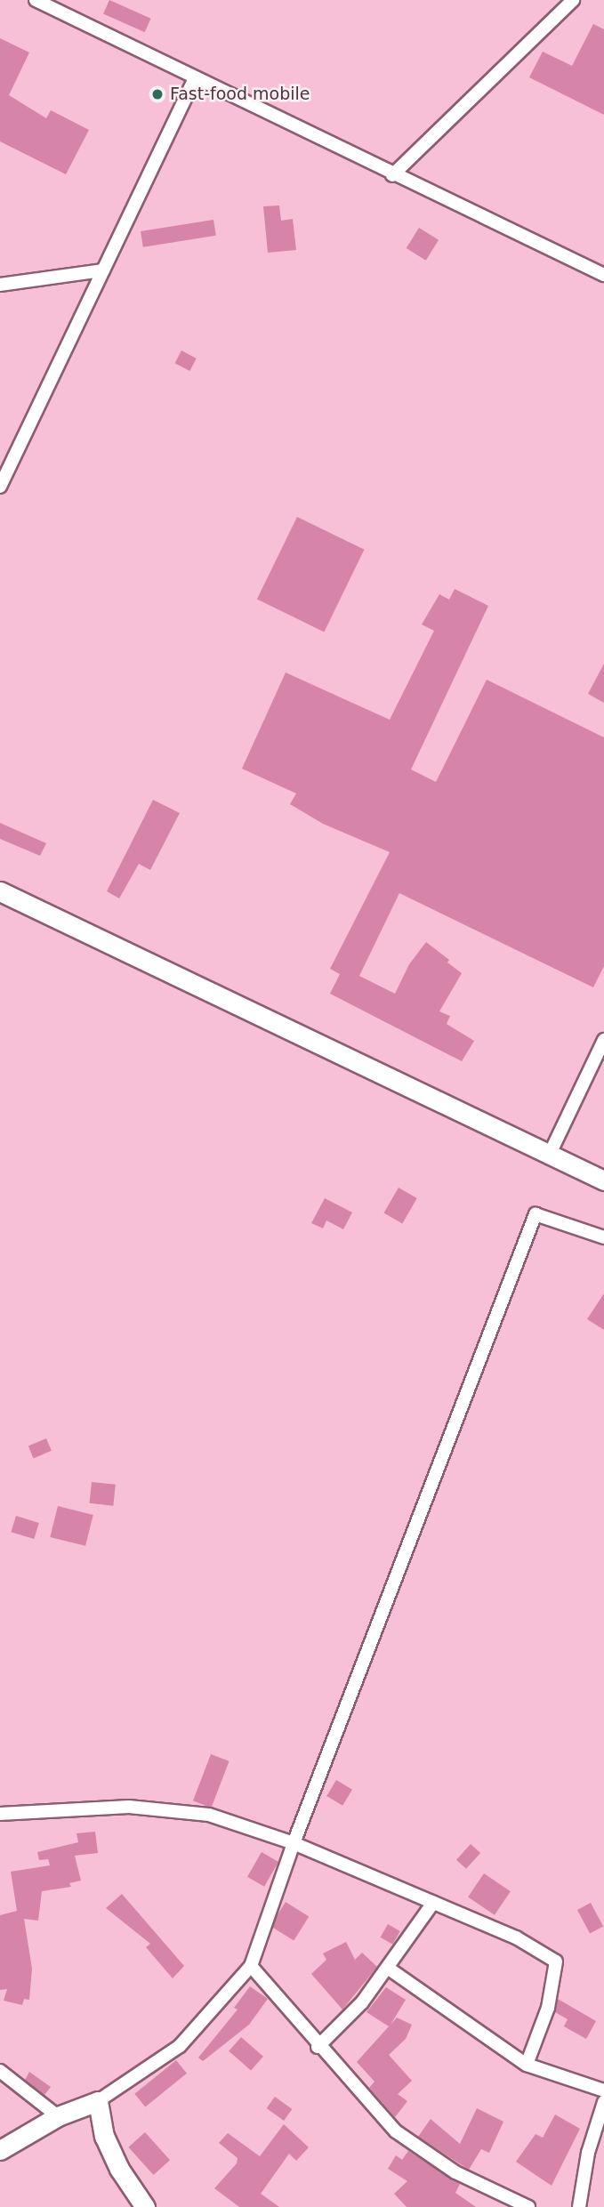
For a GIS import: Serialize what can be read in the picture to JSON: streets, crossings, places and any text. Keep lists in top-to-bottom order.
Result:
{
  "places": ["Fast-food mobile"]
}
